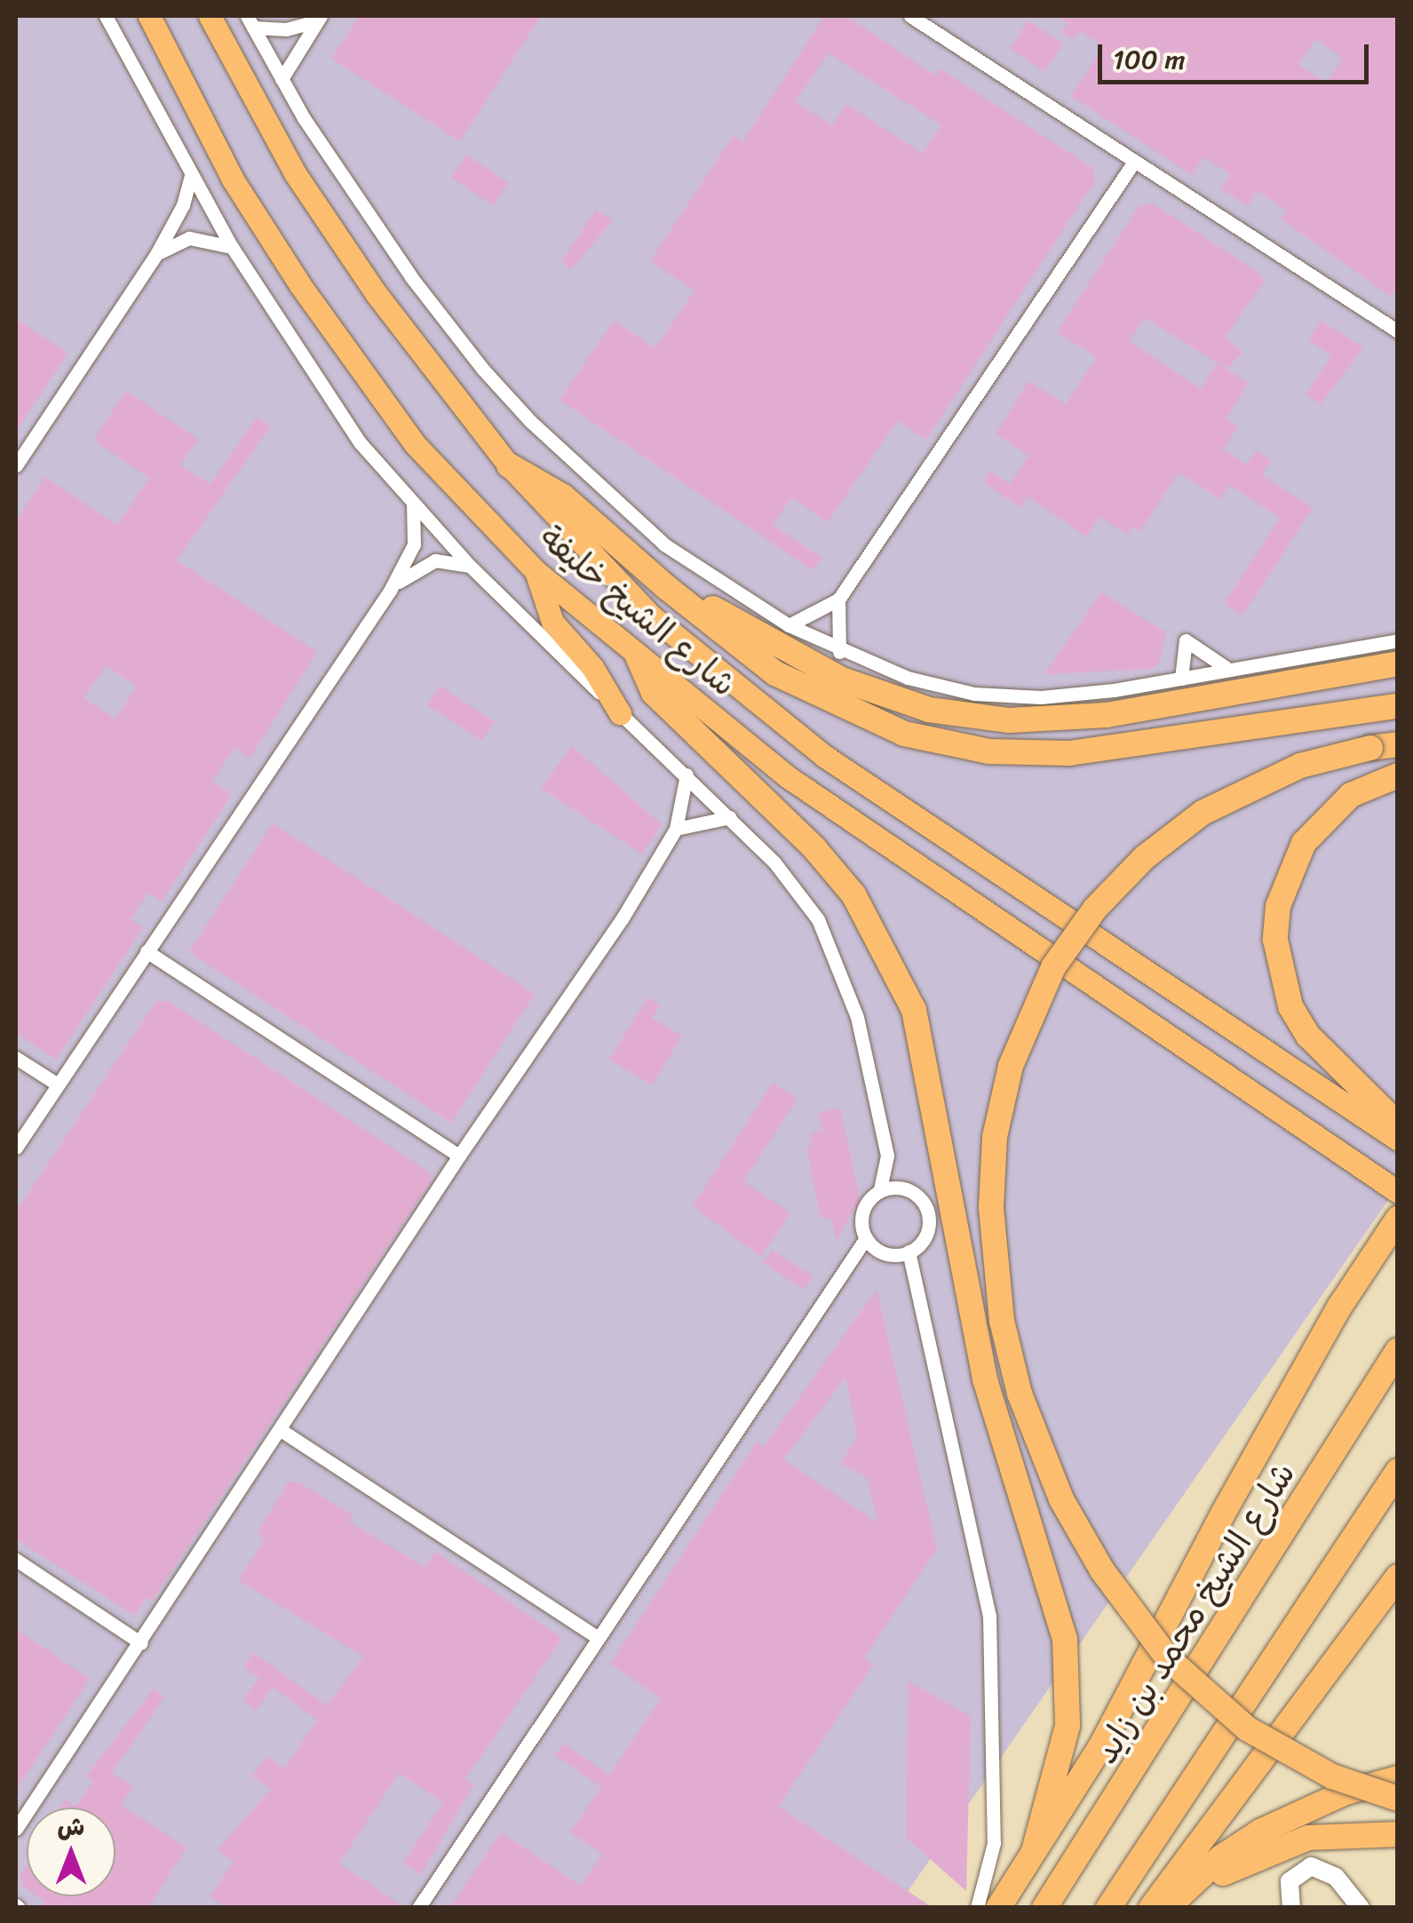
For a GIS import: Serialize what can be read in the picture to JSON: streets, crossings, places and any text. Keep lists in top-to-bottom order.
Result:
{
  "streets": {
    "highway": ["شارع الشيخ خليفة", "شارع الشيخ محمد بن زايد"]
  },
  "scale_bar": "100 m",
  "north": "top"
}
